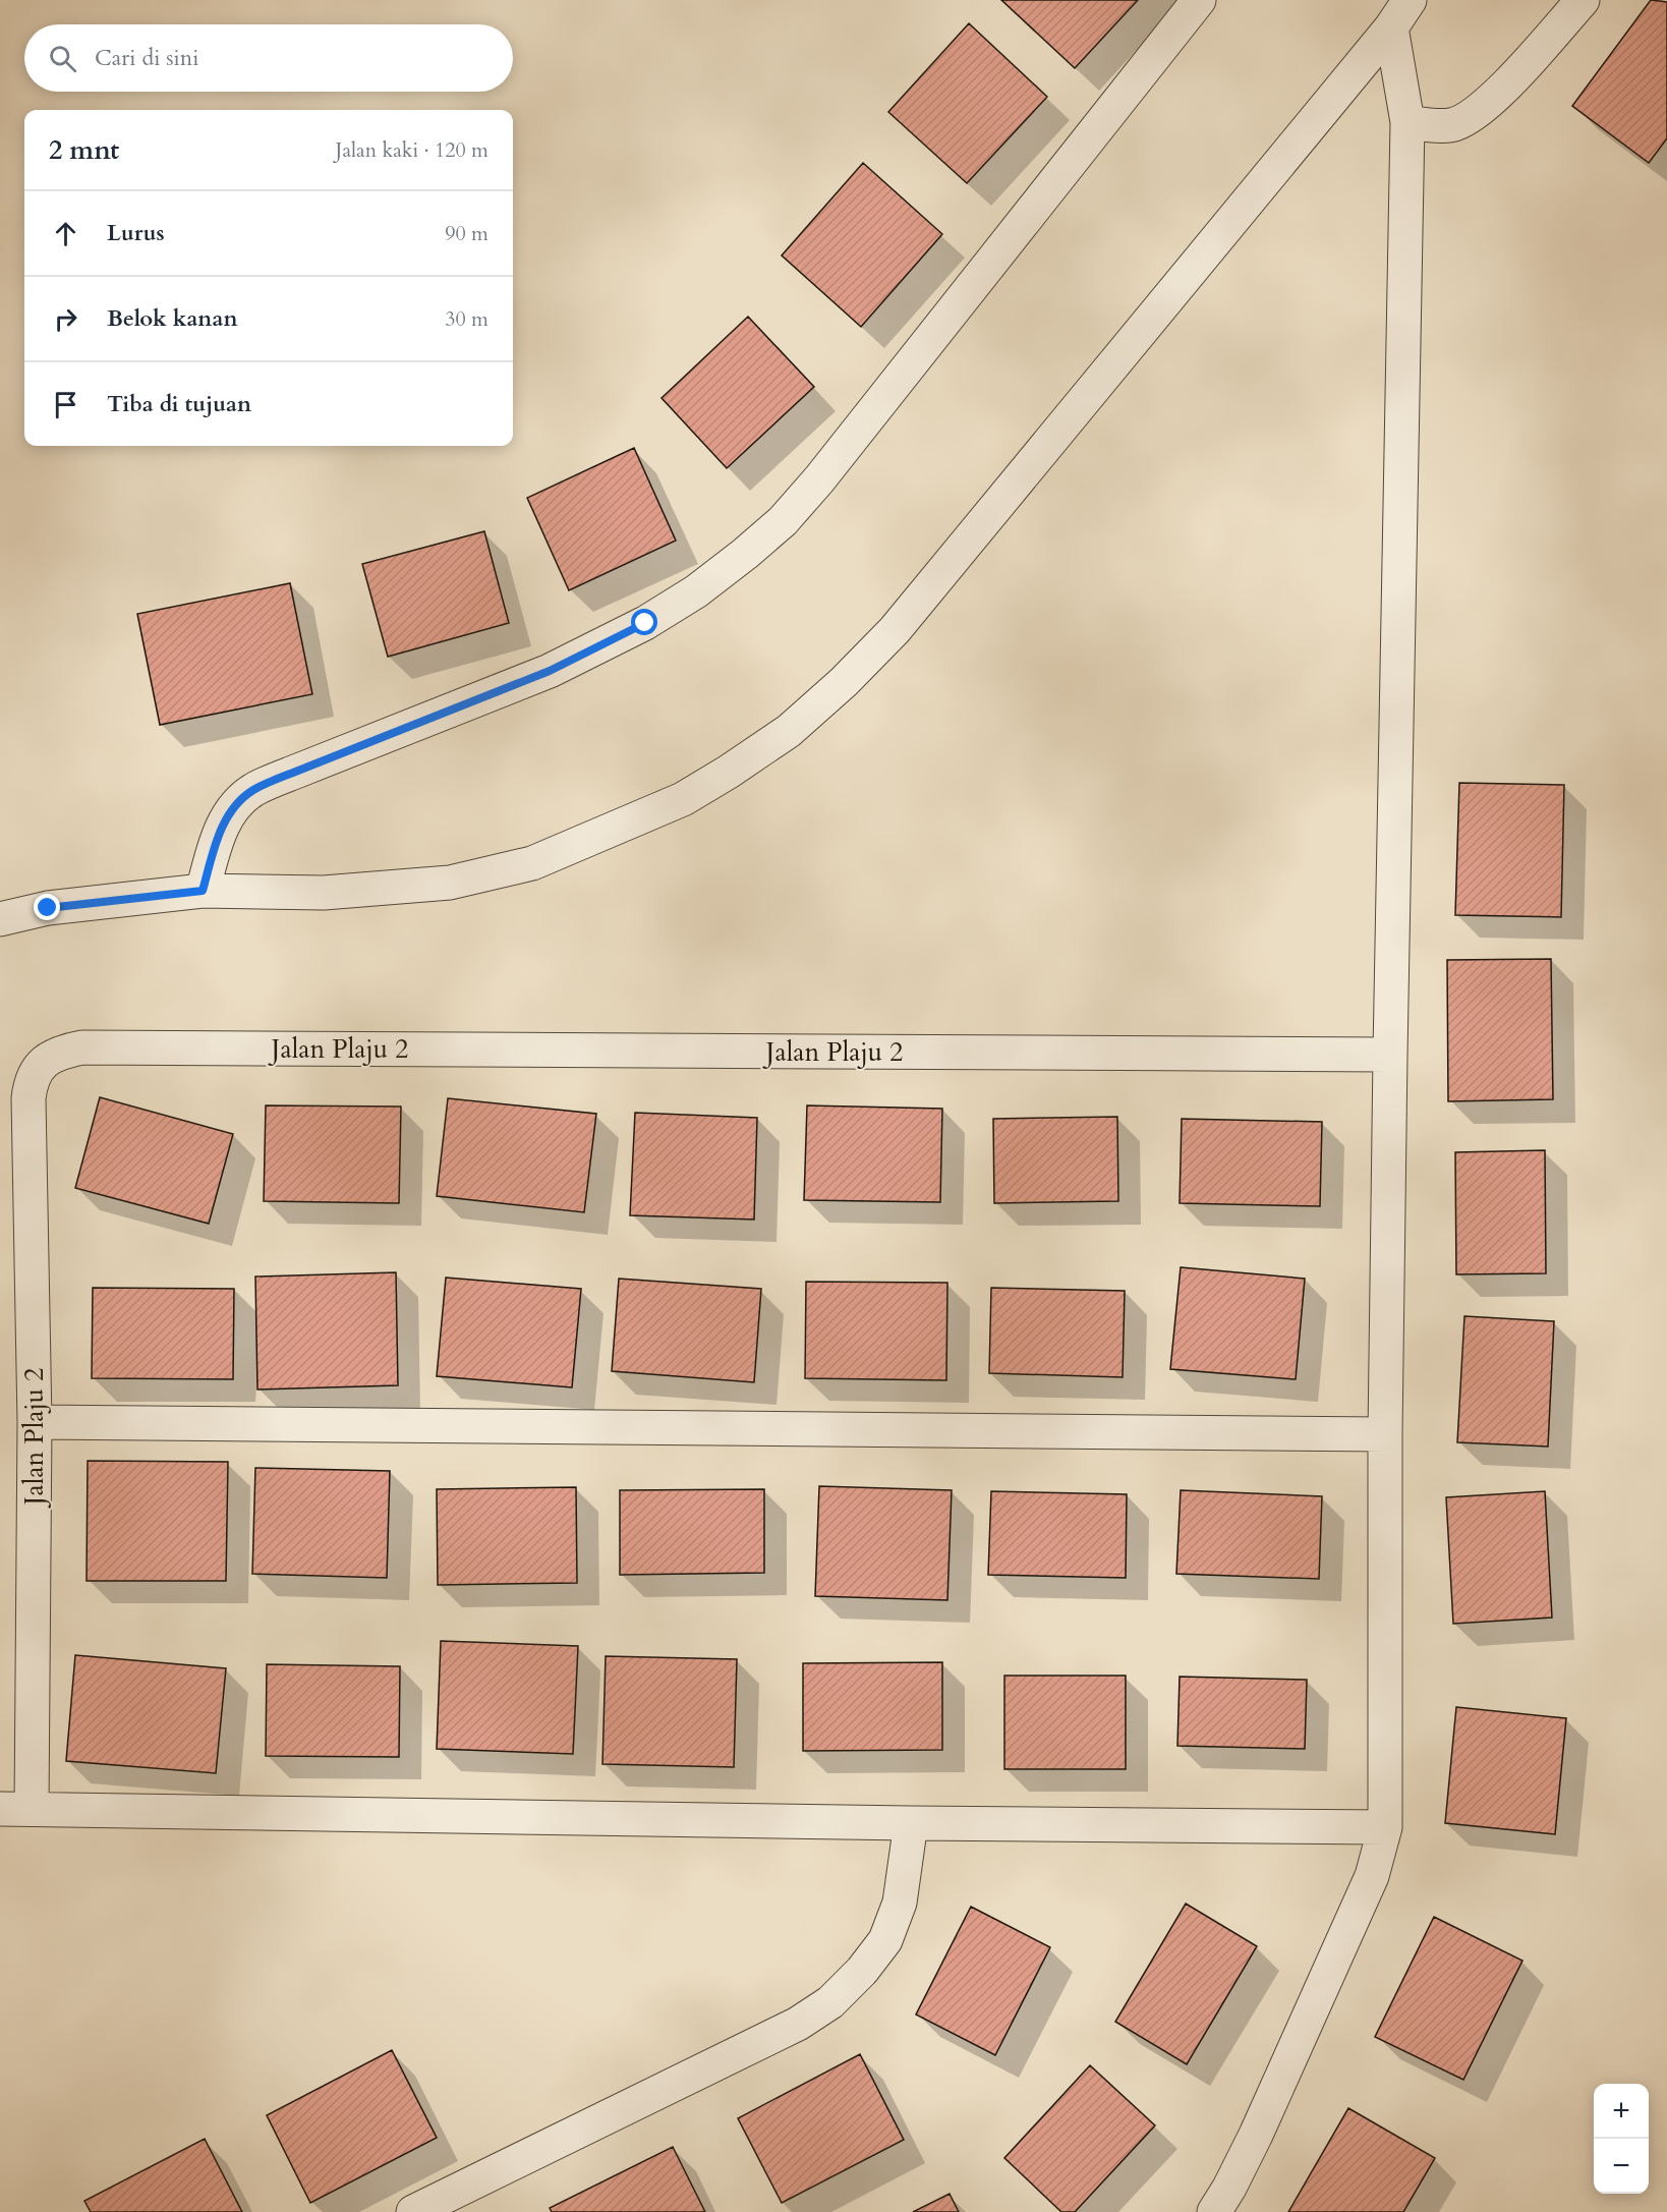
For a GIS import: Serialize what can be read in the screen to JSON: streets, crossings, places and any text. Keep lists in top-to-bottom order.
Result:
{
  "streets": {
    "street": ["Jalan Plaju 2"]
  },
  "page": {
    "search": "Cari di sini",
    "heading": ["2 mnt", "Jalan kaki · 120 m"],
    "list": [
      ["Lurus", "90 m"],
      ["Belok kanan", "30 m"],
      "Tiba di tujuan"
    ],
    "map_buttons": ["+", "−"]
  }
}
